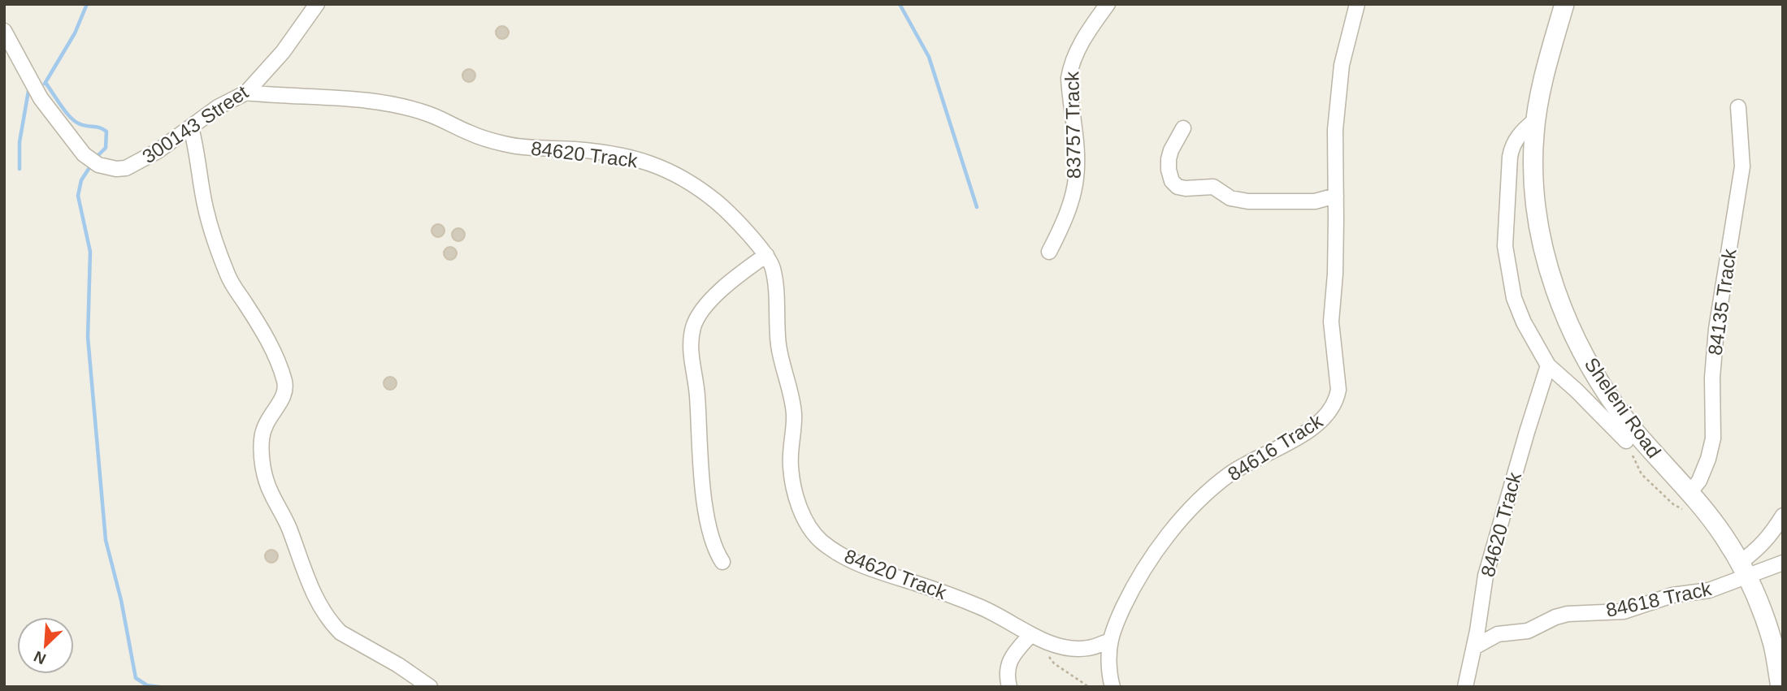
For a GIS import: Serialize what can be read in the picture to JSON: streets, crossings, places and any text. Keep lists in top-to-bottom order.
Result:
{
  "streets": {
    "street": [
      "300143 Street",
      "83757 Track",
      "84620 Track",
      "84135 Track",
      "Sheleni Road",
      "84616 Track",
      "84618 Track"
    ]
  },
  "crossings": [
    ["300143 Street", "84620 Track"],
    ["84620 Track", "84616 Track"],
    ["84620 Track", "84618 Track"],
    ["84135 Track", "Sheleni Road"],
    ["Sheleni Road", "84618 Track"]
  ],
  "north": "bottom left"
}
